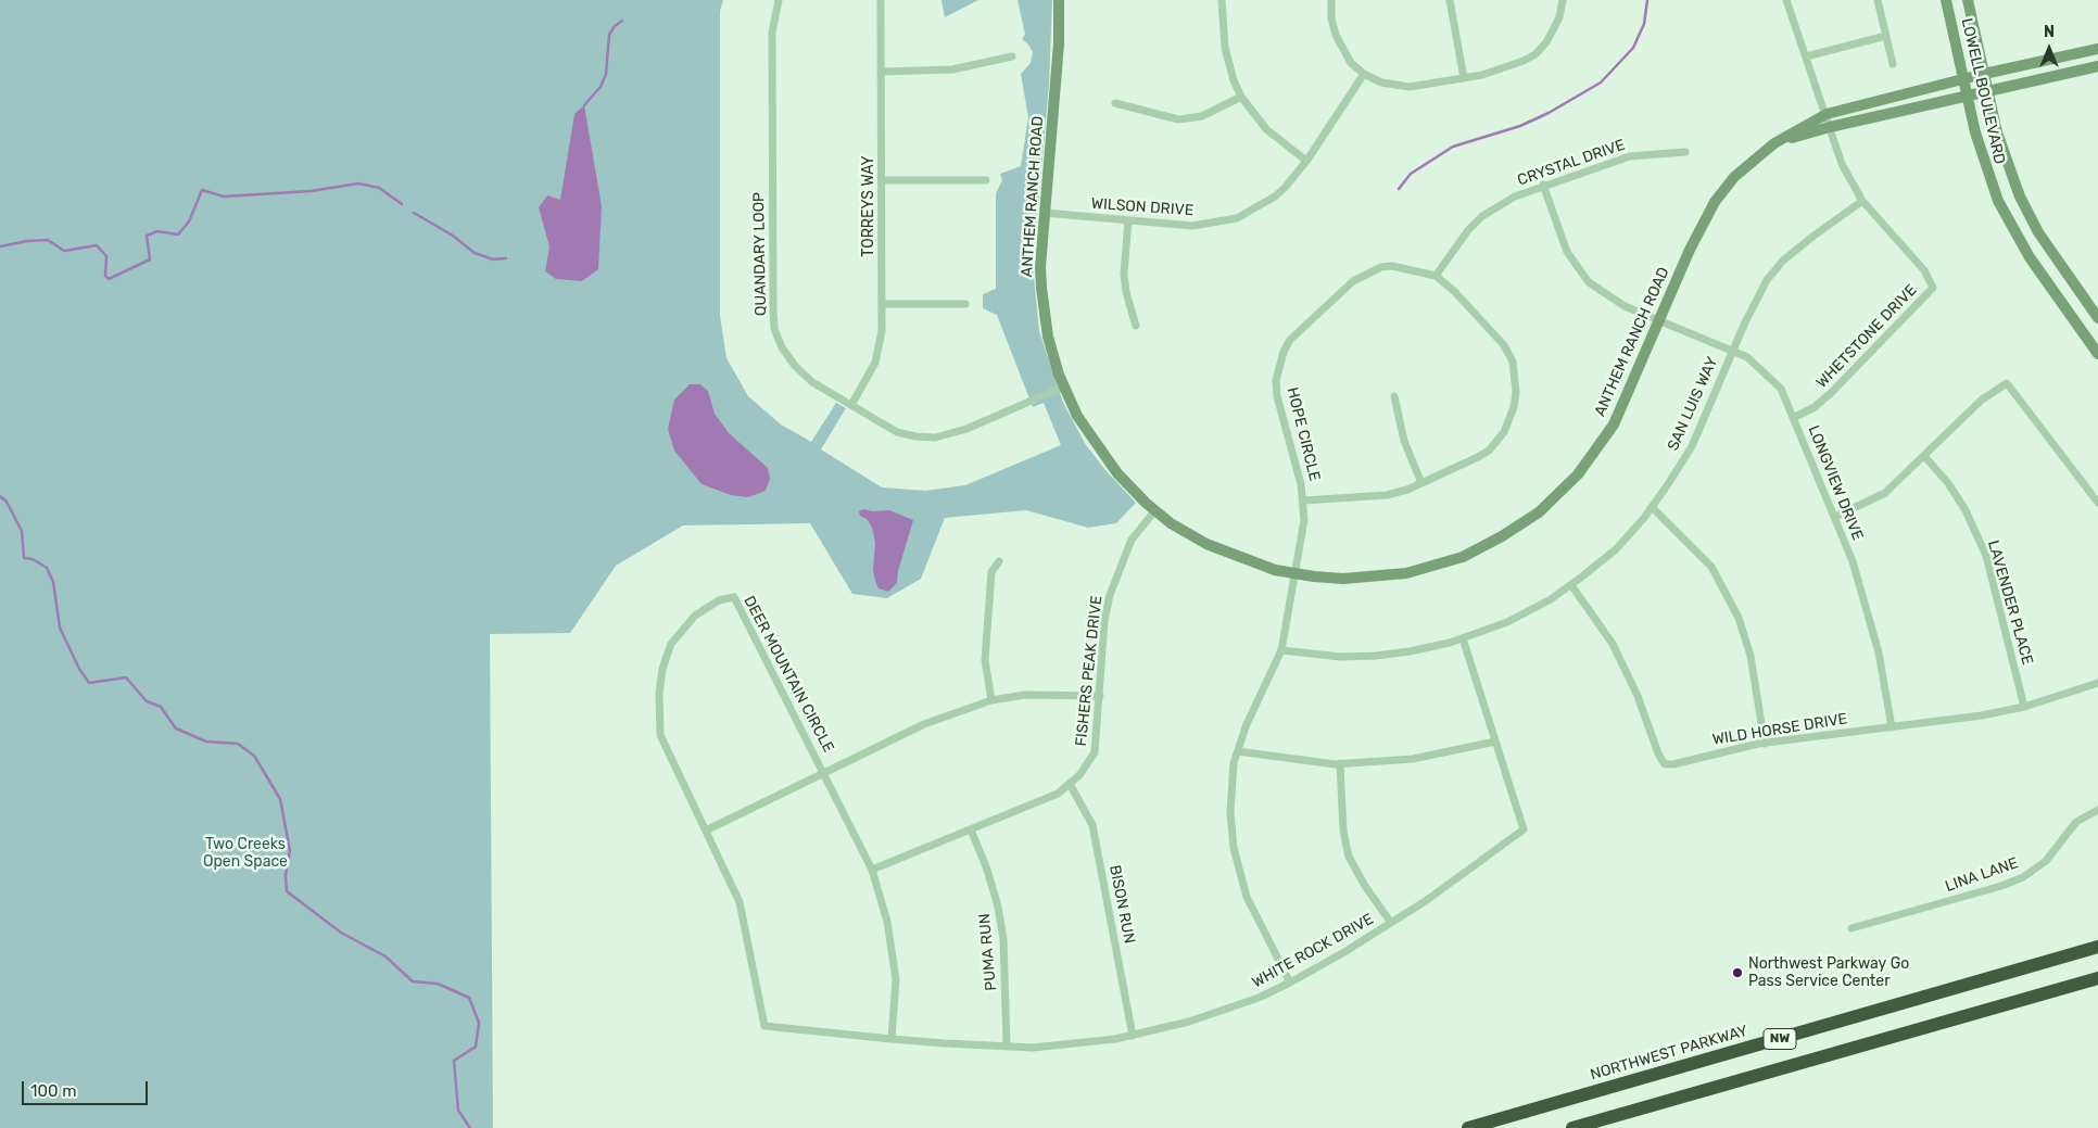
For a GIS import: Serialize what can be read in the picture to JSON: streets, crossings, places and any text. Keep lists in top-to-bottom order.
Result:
{
  "streets": {
    "highway": ["NW", "NORTHWEST PARKWAY"],
    "street": [
      "LOWELL BOULEVARD",
      "CRYSTAL DRIVE",
      "ANTHEM RANCH ROAD",
      "TORREYS WAY",
      "WILSON DRIVE",
      "QUANDARY LOOP",
      "WHETSTONE DRIVE",
      "SAN LUIS WAY",
      "HOPE CIRCLE",
      "LONGVIEW DRIVE",
      "LAVENDER PLACE",
      "FISHERS PEAK DRIVE",
      "DEER MOUNTAIN CIRCLE",
      "WILD HORSE DRIVE",
      "LINA LANE",
      "BISON RUN",
      "WHITE ROCK DRIVE",
      "PUMA RUN"
    ]
  },
  "crossings": [
    ["LOWELL BOULEVARD", "ANTHEM RANCH ROAD"],
    ["CRYSTAL DRIVE", "HOPE CIRCLE"],
    ["CRYSTAL DRIVE", "LONGVIEW DRIVE"],
    ["ANTHEM RANCH ROAD", "WILSON DRIVE"],
    ["ANTHEM RANCH ROAD", "QUANDARY LOOP"],
    ["ANTHEM RANCH ROAD", "WHETSTONE DRIVE"],
    ["ANTHEM RANCH ROAD", "HOPE CIRCLE"],
    ["ANTHEM RANCH ROAD", "LONGVIEW DRIVE"],
    ["ANTHEM RANCH ROAD", "FISHERS PEAK DRIVE"],
    ["TORREYS WAY", "QUANDARY LOOP"],
    ["WHETSTONE DRIVE", "SAN LUIS WAY"],
    ["WHETSTONE DRIVE", "LONGVIEW DRIVE"],
    ["SAN LUIS WAY", "HOPE CIRCLE"],
    ["SAN LUIS WAY", "LONGVIEW DRIVE"],
    ["SAN LUIS WAY", "WILD HORSE DRIVE"],
    ["SAN LUIS WAY", "WHITE ROCK DRIVE"],
    ["HOPE CIRCLE", "WHITE ROCK DRIVE"],
    ["LONGVIEW DRIVE", "WILD HORSE DRIVE"],
    ["LAVENDER PLACE", "WILD HORSE DRIVE"],
    ["FISHERS PEAK DRIVE", "DEER MOUNTAIN CIRCLE"],
    ["FISHERS PEAK DRIVE", "BISON RUN"],
    ["FISHERS PEAK DRIVE", "PUMA RUN"],
    ["DEER MOUNTAIN CIRCLE", "WHITE ROCK DRIVE"],
    ["BISON RUN", "WHITE ROCK DRIVE"],
    ["WHITE ROCK DRIVE", "PUMA RUN"]
  ],
  "parks": ["Two Creeks Open Space"],
  "places": ["Northwest Parkway Go Pass Service Center"],
  "scale_bar": "100 m",
  "north": "top"
}
